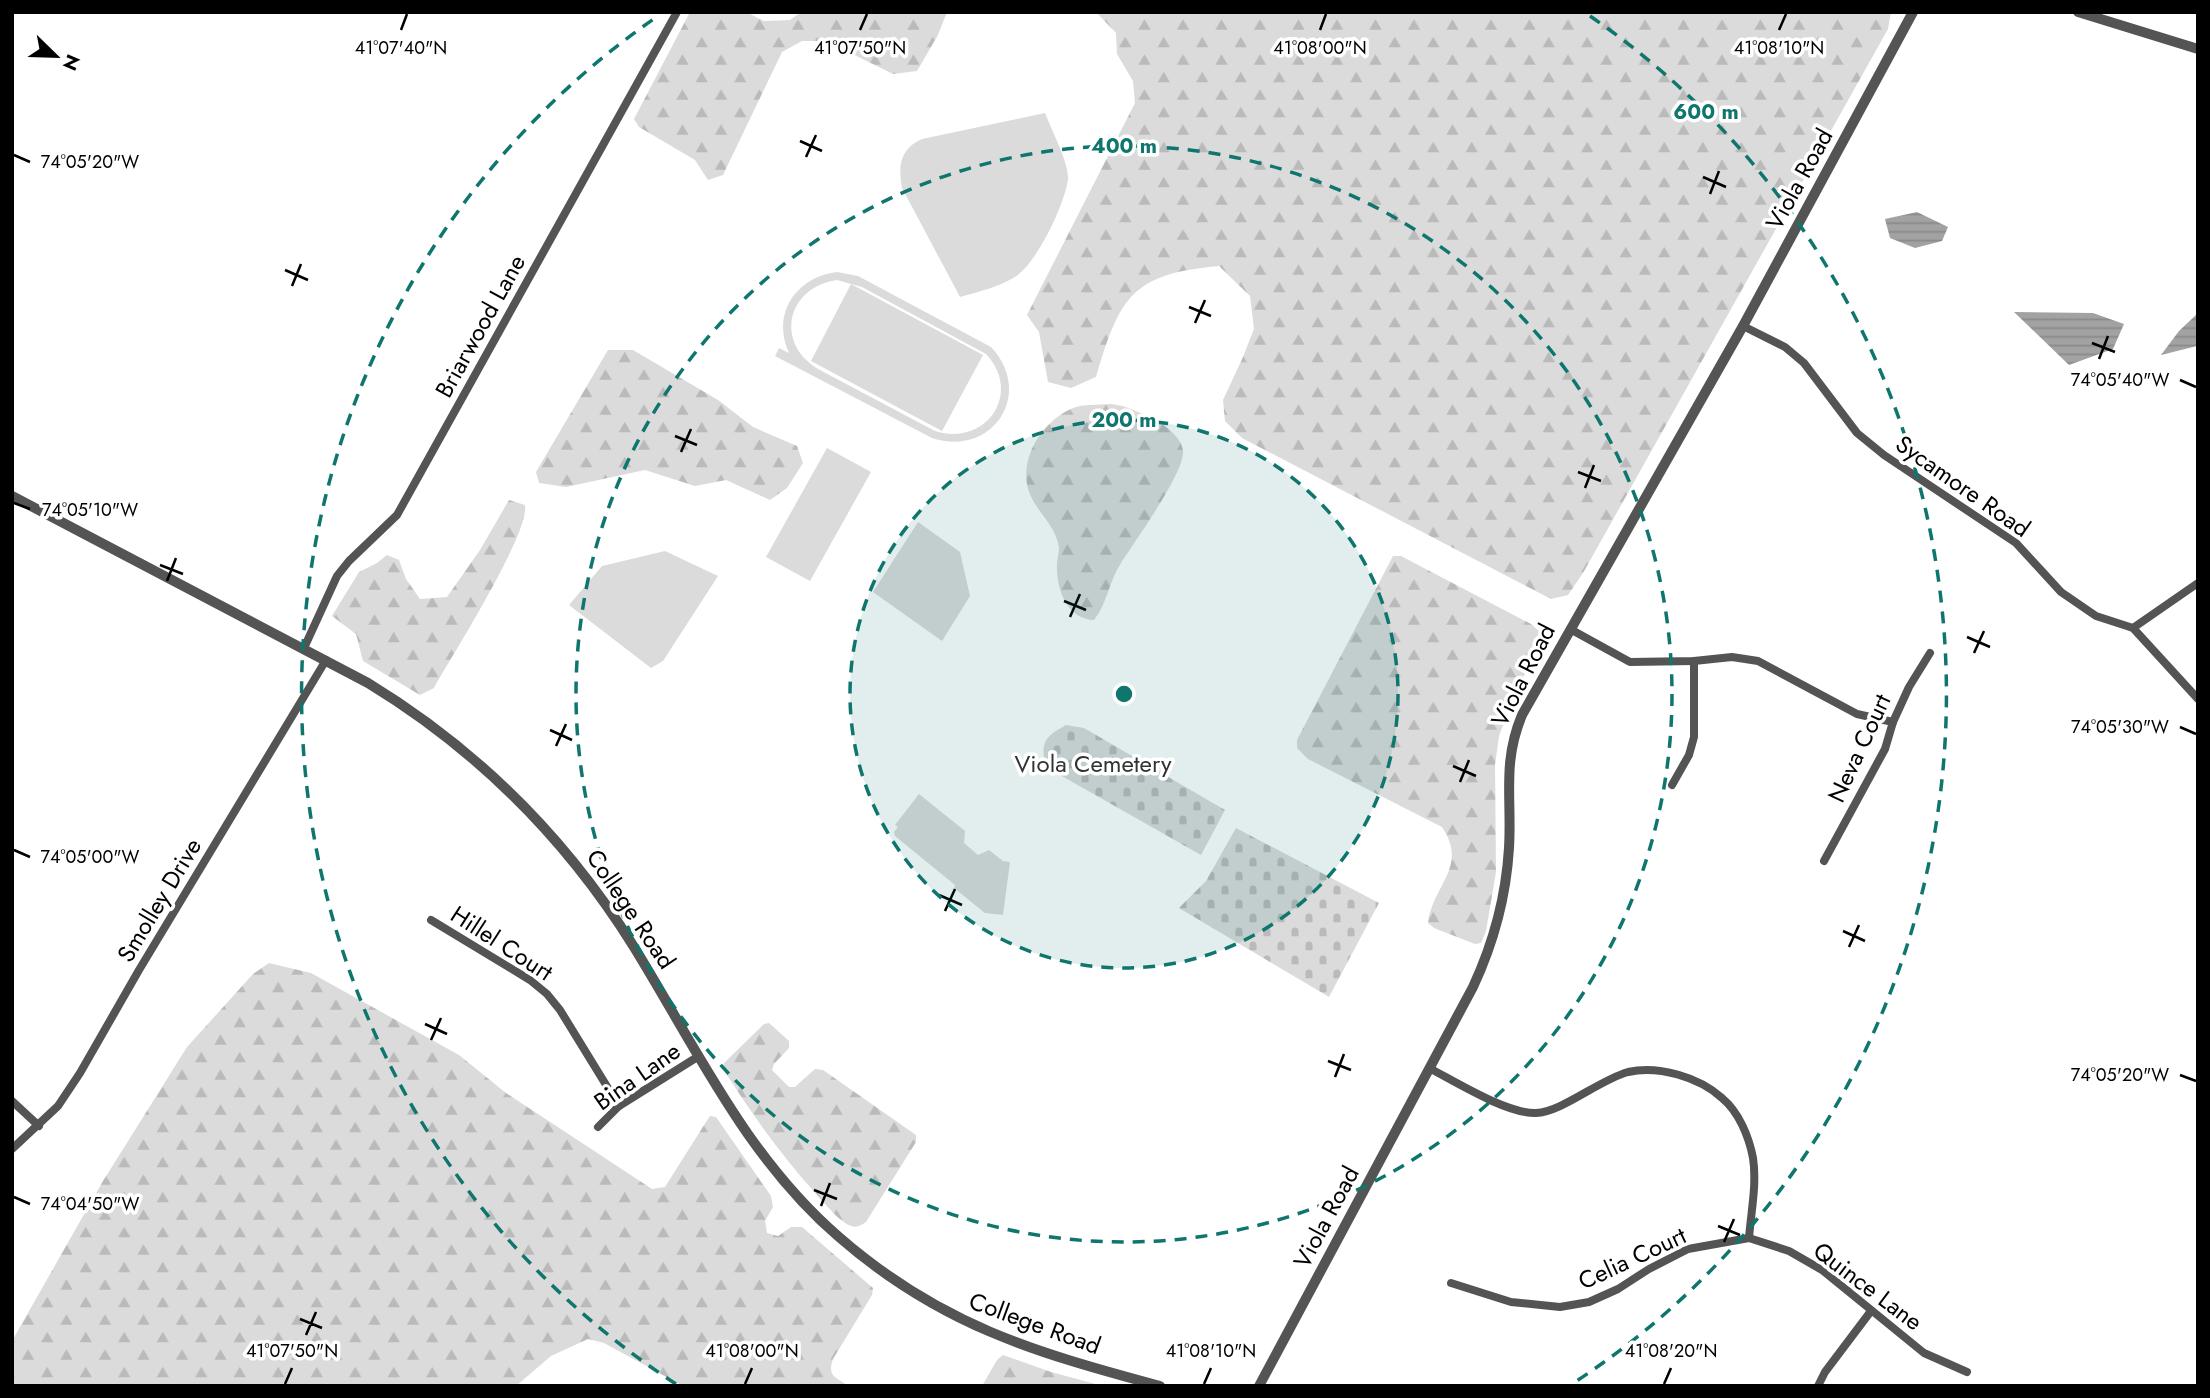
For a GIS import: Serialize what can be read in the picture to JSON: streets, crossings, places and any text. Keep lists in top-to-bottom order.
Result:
{
  "streets": {
    "street": [
      "Viola Road",
      "Briarwood Lane",
      "Sycamore Road",
      "Neva Court",
      "Smolley Drive",
      "College Road",
      "Hillel Court",
      "Bina Lane",
      "Celia Court",
      "Quince Lane"
    ]
  },
  "crossings": [
    ["Viola Road", "Sycamore Road"],
    ["Briarwood Lane", "College Road"],
    ["Smolley Drive", "College Road"],
    ["College Road", "Bina Lane"],
    ["Hillel Court", "Bina Lane"],
    ["Celia Court", "Quince Lane"]
  ],
  "parks": ["Viola Cemetery"],
  "north": "bottom right",
  "coordinates": [
    "41°07'40\"N",
    "41°07'50\"N",
    "41°08'00\"N",
    "41°08'10\"N",
    "74°05'20\"W",
    "74°05'40\"W",
    "74°05'10\"W",
    "74°05'30\"W",
    "74°05'00\"W",
    "74°04'50\"W",
    "41°08'20\"N"
  ],
  "rings": ["600 m", "400 m", "200 m"]
}
